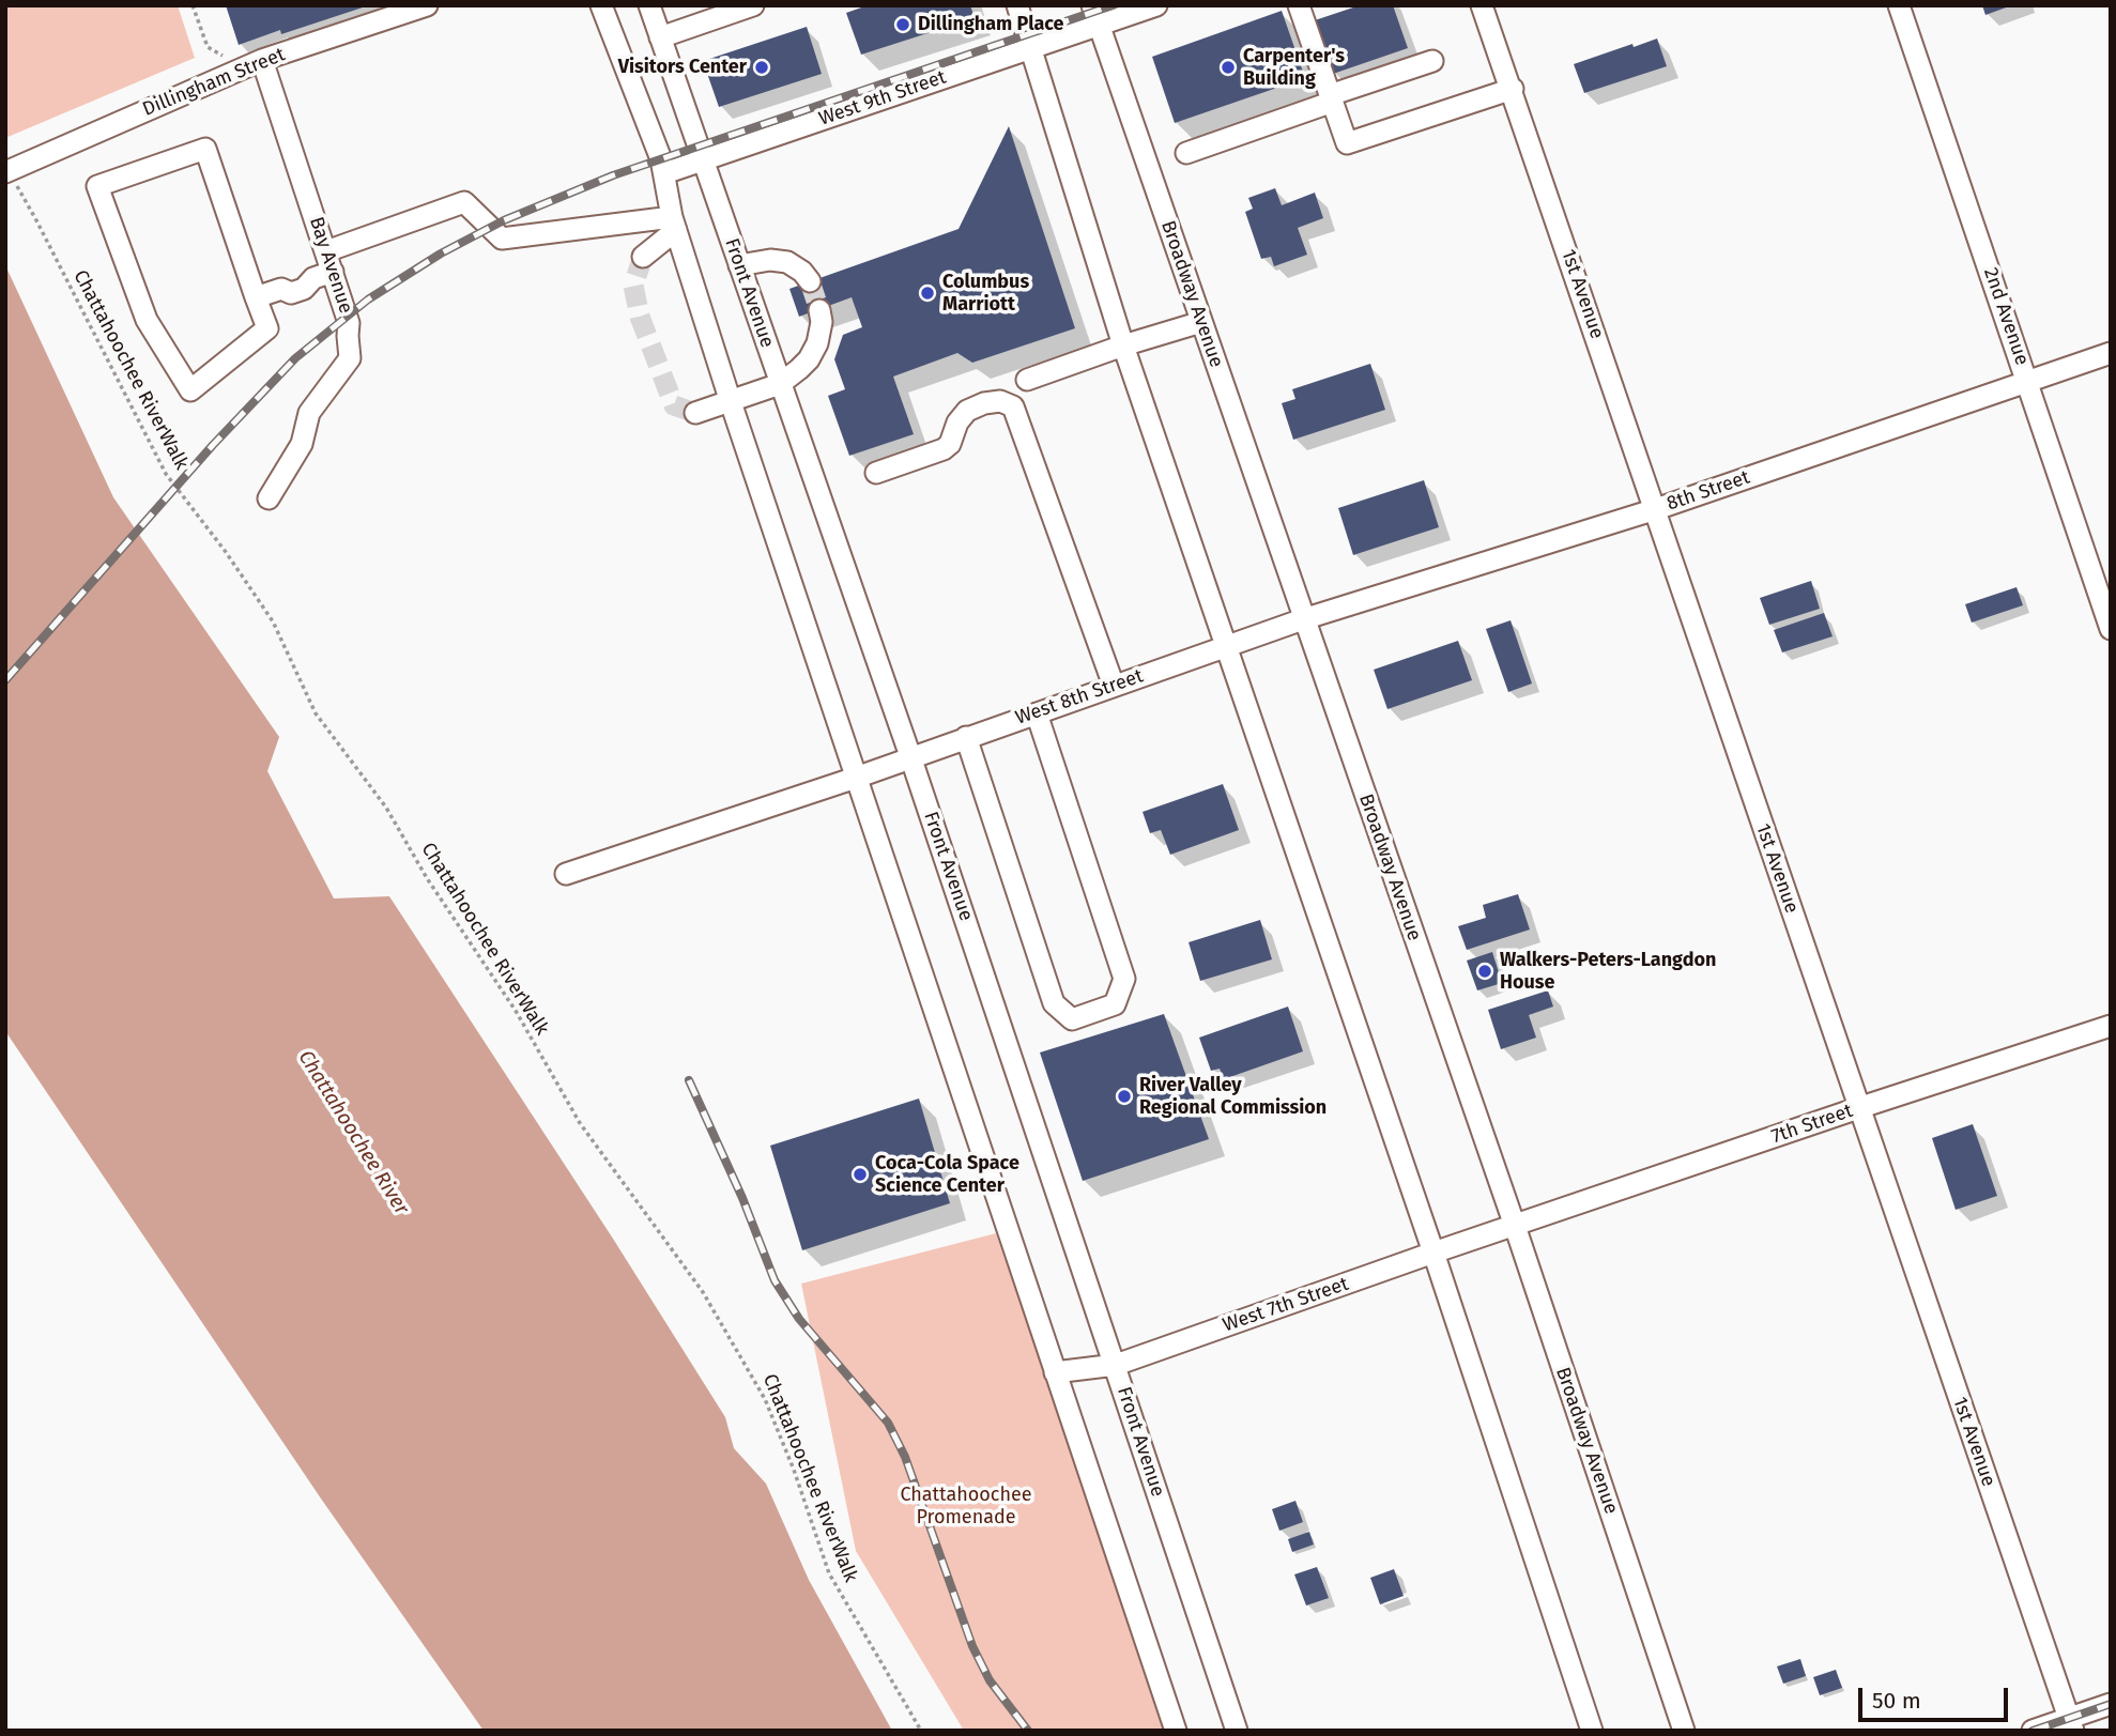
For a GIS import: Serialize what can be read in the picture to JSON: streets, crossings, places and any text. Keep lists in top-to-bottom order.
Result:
{
  "streets": {
    "street": [
      "Dillingham Street",
      "West 9th Street",
      "Bay Avenue",
      "Front Avenue",
      "Broadway Avenue",
      "1st Avenue",
      "2nd Avenue",
      "8th Street",
      "West 8th Street",
      "7th Street",
      "West 7th Street"
    ],
    "path": ["Chattahoochee RiverWalk"]
  },
  "crossings": [
    ["Dillingham Street", "Bay Avenue"],
    ["Dillingham Street", "Chattahoochee RiverWalk"],
    ["West 9th Street", "Front Avenue"],
    ["West 9th Street", "Broadway Avenue"],
    ["Front Avenue", "West 8th Street"],
    ["Front Avenue", "West 7th Street"],
    ["Broadway Avenue", "8th Street"],
    ["Broadway Avenue", "West 8th Street"],
    ["Broadway Avenue", "7th Street"],
    ["Broadway Avenue", "West 7th Street"],
    ["1st Avenue", "8th Street"],
    ["1st Avenue", "7th Street"],
    ["2nd Avenue", "8th Street"],
    ["8th Street", "West 8th Street"],
    ["7th Street", "West 7th Street"]
  ],
  "water": ["Chattahoochee River"],
  "parks": ["Chattahoochee Promenade"],
  "places": [
    "Dillingham Place",
    "Visitors Center",
    "Carpenter's Building",
    "Columbus Marriott",
    "Walkers-Peters-Langdon House",
    "River Valley Regional Commission",
    "Coca-Cola Space Science Center"
  ],
  "scale_bar": "50 m"
}
